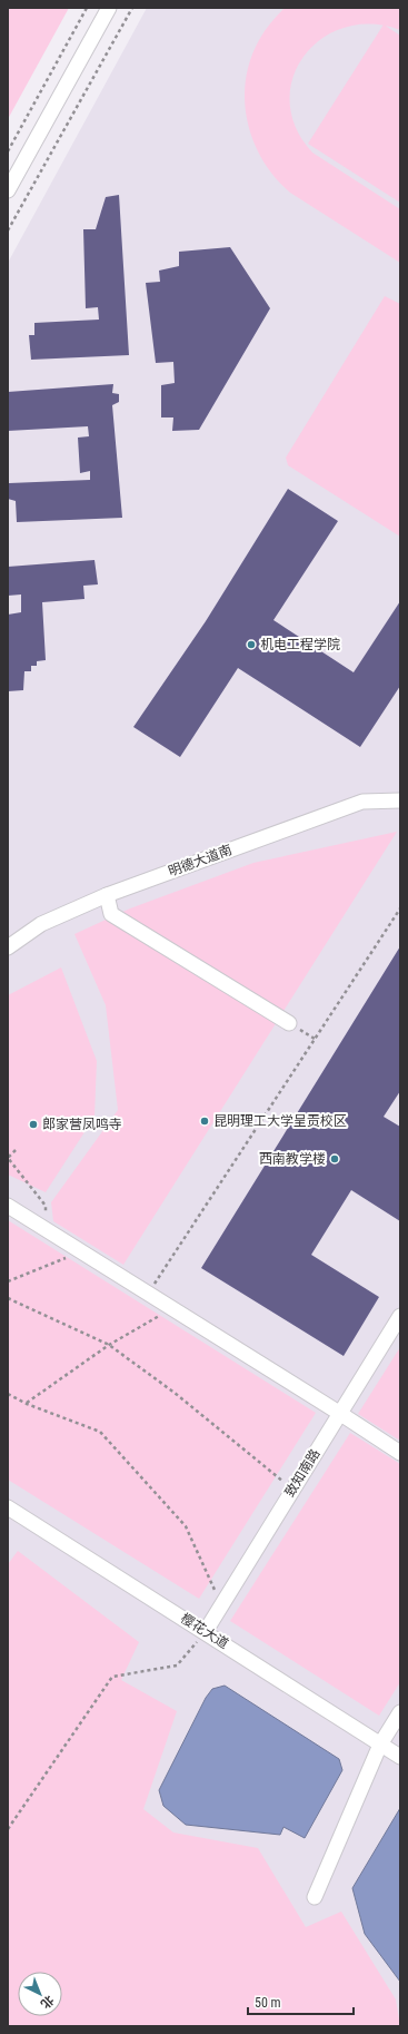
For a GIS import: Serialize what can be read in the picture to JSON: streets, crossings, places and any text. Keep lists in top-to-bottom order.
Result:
{
  "streets": {
    "street": ["明德大道南", "致知南路", "樱花大道"]
  },
  "crossings": [
    ["致知南路", "樱花大道"]
  ],
  "places": [
    "机电工程学院",
    "昆明理工大学呈贡校区",
    "郎家营凤鸣寺",
    "西南教学楼"
  ],
  "scale_bar": "50 m",
  "north": "bottom right"
}
